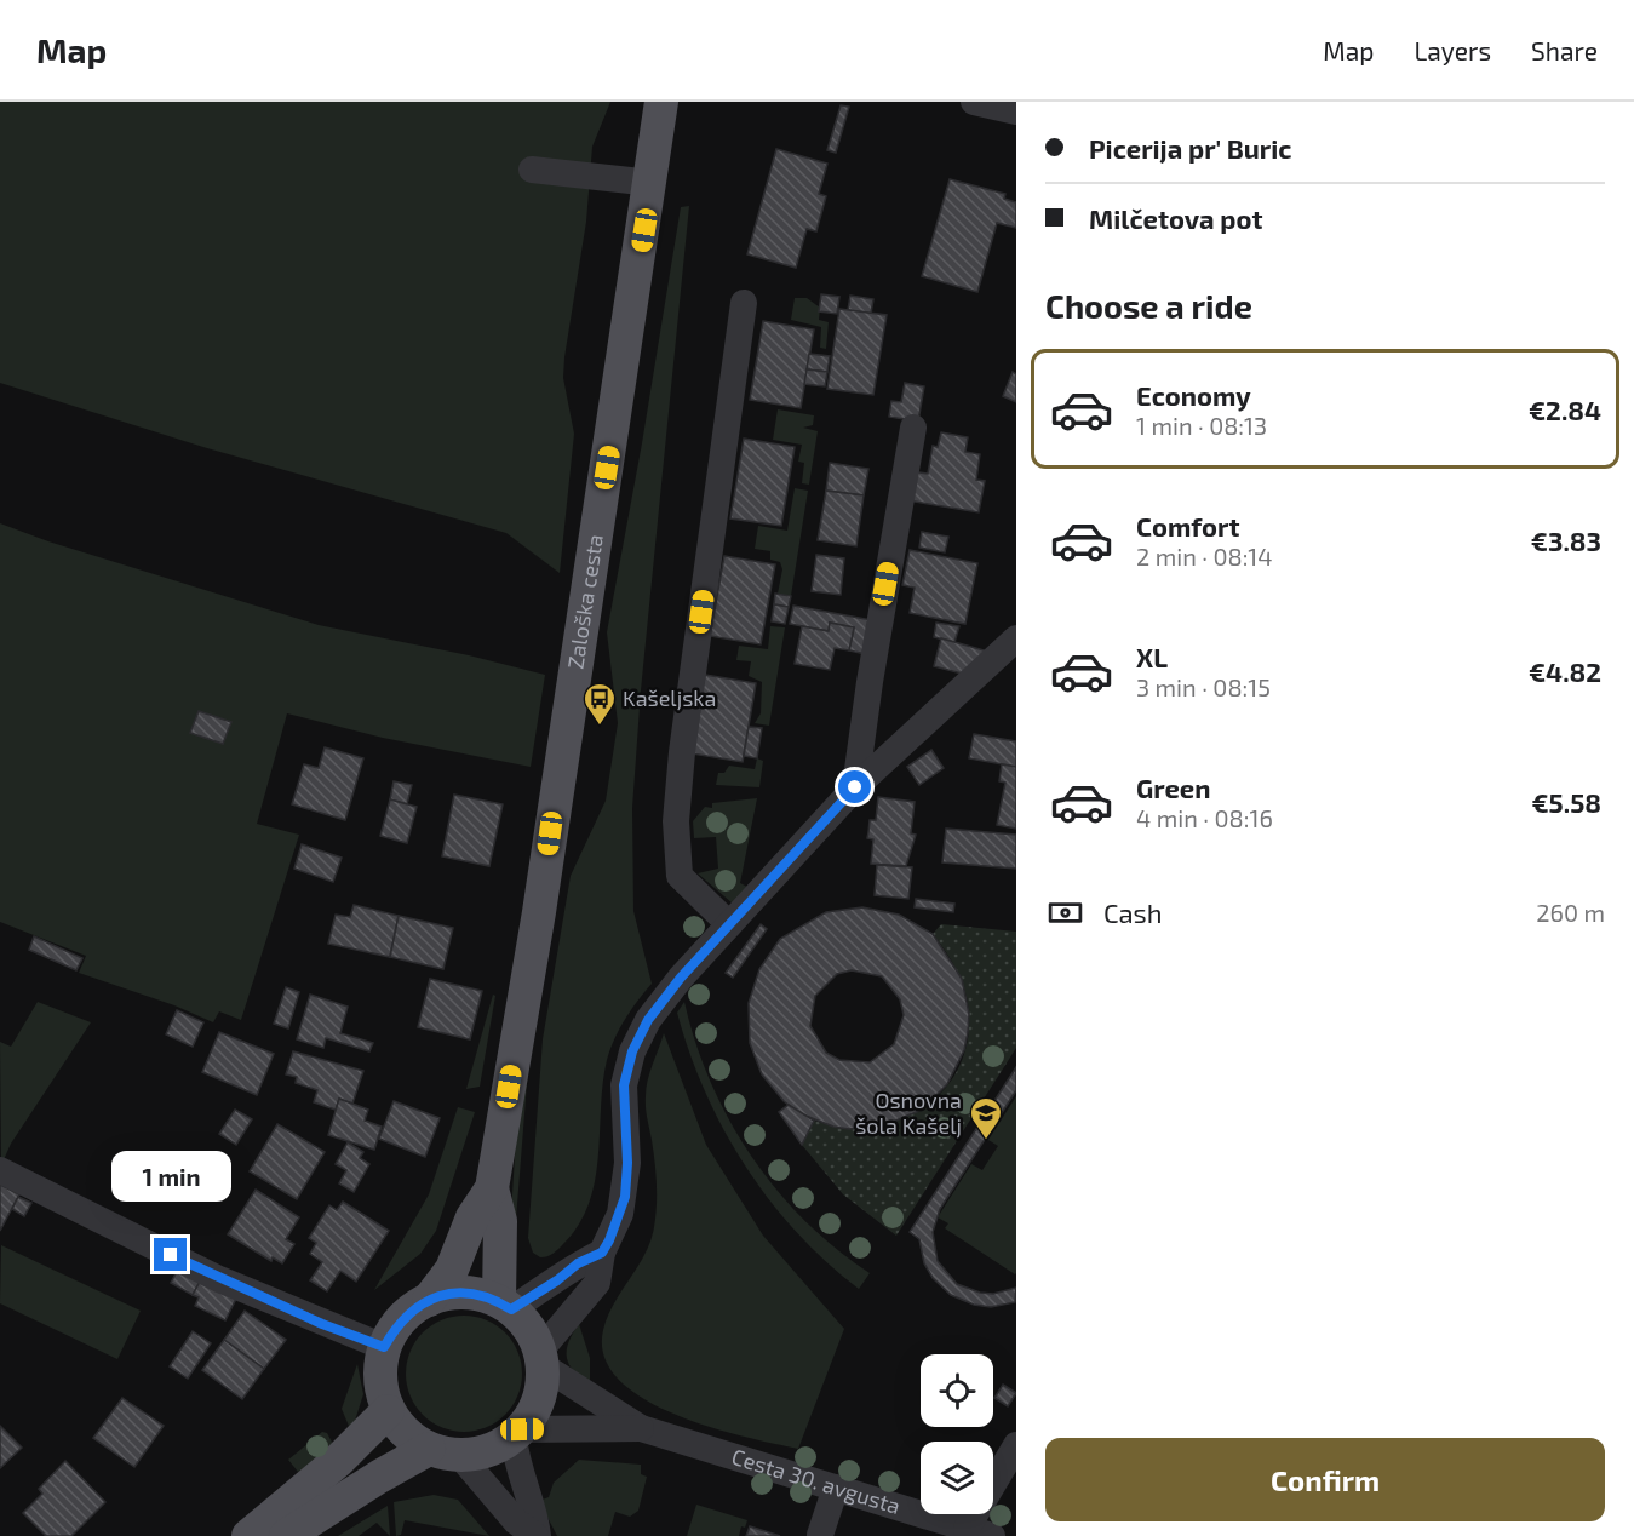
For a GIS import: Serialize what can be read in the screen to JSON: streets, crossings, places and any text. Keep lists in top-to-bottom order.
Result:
{
  "streets": {
    "main road": ["Zaloška cesta"],
    "street": ["Cesta 30. avgusta"]
  },
  "crossings": [
    ["Zaloška cesta", "Cesta 30. avgusta"]
  ],
  "places": {
    "bus stop": ["Kašeljska"],
    "school or university": ["Osnovna šola Kašelj"]
  },
  "page": {
    "header": "Map",
    "nav": ["Map", "Layers", "Share"],
    "banner": ["Picerija pr' Buric", "Milčetova pot"],
    "heading": "Choose a ride",
    "list": [
      {
        "name": "Economy",
        "note": "1 min · 08:13",
        "value": "€2.84"
      },
      {
        "name": "Comfort",
        "note": "2 min · 08:14",
        "value": "€3.83"
      },
      {
        "name": "XL",
        "note": "3 min · 08:15",
        "value": "€4.82"
      },
      {
        "name": "Green",
        "note": "4 min · 08:16",
        "value": "€5.58"
      }
    ],
    "pay": ["Cash", "260 m"],
    "bubble": "1 min",
    "buttons": "Confirm"
  }
}
